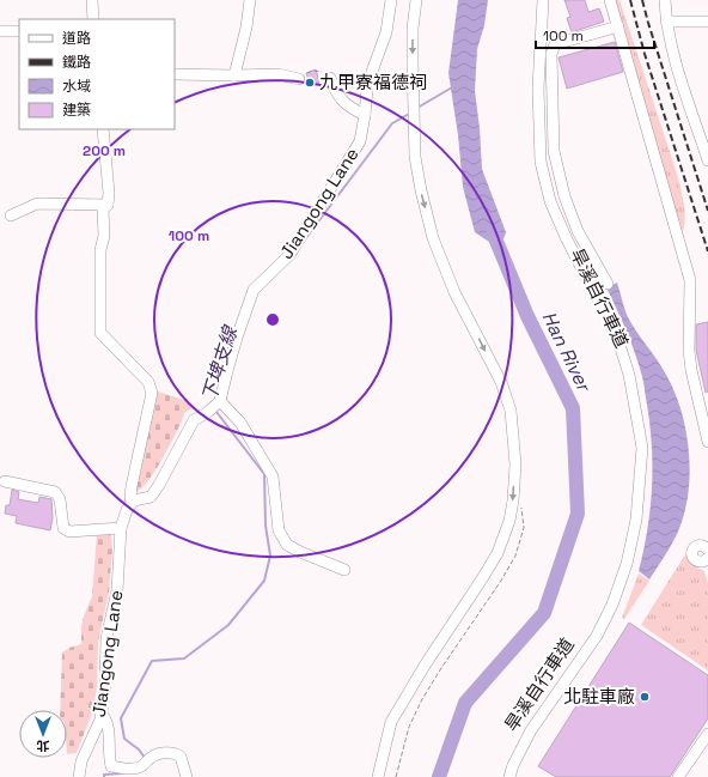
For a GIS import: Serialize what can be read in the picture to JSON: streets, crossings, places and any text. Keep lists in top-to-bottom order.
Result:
{
  "streets": {
    "street": ["Jiangong Lane"]
  },
  "water": ["Han River", "下埤支線"],
  "places": ["九甲寮福德祠", "北駐車廠"],
  "legend": [
    "道路",
    "鐵路",
    "水域",
    "建築"
  ],
  "scale_bar": "100 m",
  "north": "bottom",
  "rings": ["200 m", "100 m"]
}
